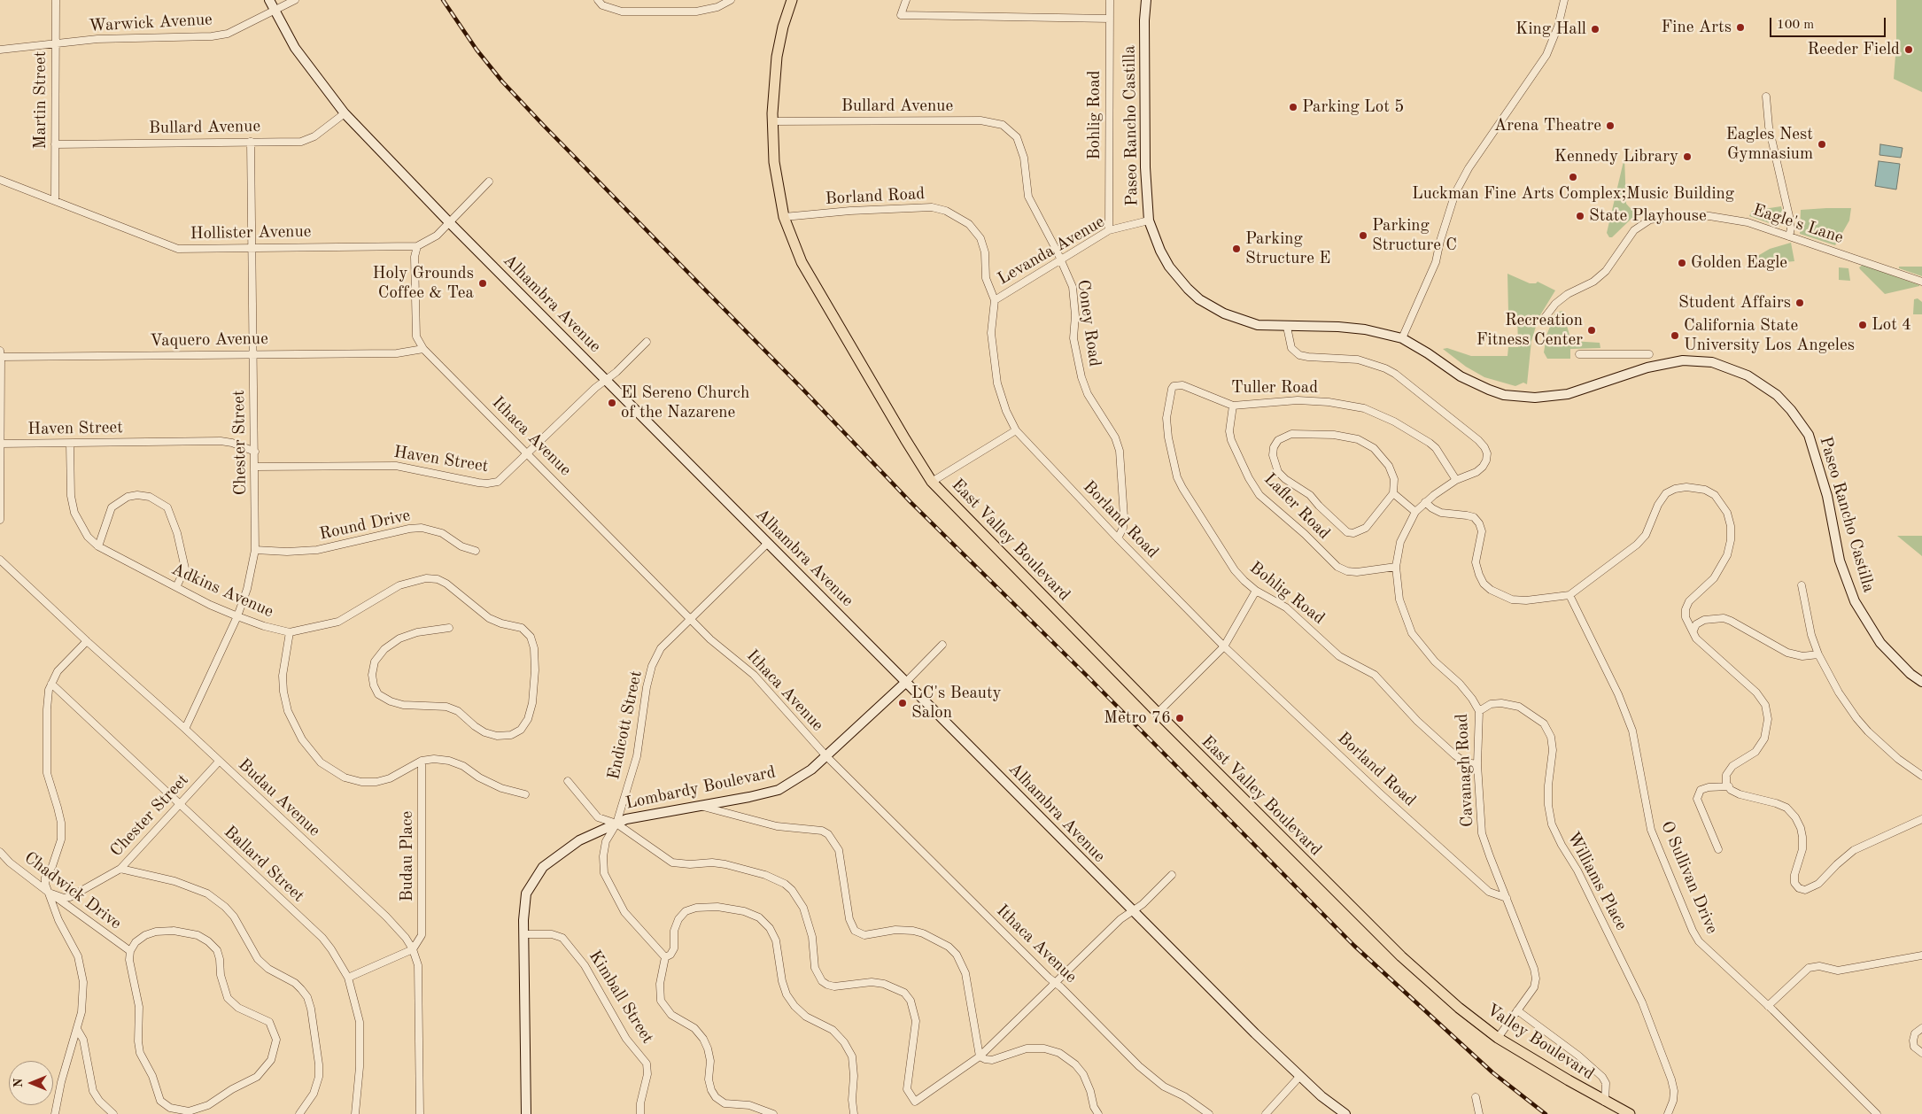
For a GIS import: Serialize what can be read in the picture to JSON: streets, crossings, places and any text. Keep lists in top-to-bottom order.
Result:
{
  "streets": {
    "main road": ["East Valley Boulevard", "Valley Boulevard"],
    "street": [
      "Warwick Avenue",
      "Martin Street",
      "Bullard Avenue",
      "Bohlig Road",
      "Paseo Rancho Castilla",
      "Borland Road",
      "Eagle's Lane",
      "Hollister Avenue",
      "Levanda Avenue",
      "Alhambra Avenue",
      "Coney Road",
      "Vaquero Avenue",
      "Tuller Road",
      "Haven Street",
      "Ithaca Avenue",
      "Chester Street",
      "Lafler Road",
      "Round Drive",
      "Adkins Avenue",
      "Endicott Street",
      "Cavanagh Road",
      "Lombardy Boulevard",
      "Budau Avenue",
      "Budau Place",
      "Ballard Street",
      "O Sullivan Drive",
      "Williams Place",
      "Chadwick Drive",
      "Kimball Street"
    ]
  },
  "crossings": [
    ["Warwick Avenue", "Martin Street"],
    ["Warwick Avenue", "Alhambra Avenue"],
    ["Martin Street", "Bullard Avenue"],
    ["Martin Street", "Hollister Avenue"],
    ["Bullard Avenue", "Alhambra Avenue"],
    ["Bullard Avenue", "Coney Road"],
    ["Bullard Avenue", "Chester Street"],
    ["Bullard Avenue", "East Valley Boulevard"],
    ["Bohlig Road", "Levanda Avenue"],
    ["Bohlig Road", "Tuller Road"],
    ["Bohlig Road", "Cavanagh Road"],
    ["Paseo Rancho Castilla", "Levanda Avenue"],
    ["Paseo Rancho Castilla", "Cavanagh Road"],
    ["Borland Road", "Levanda Avenue"],
    ["Borland Road", "Coney Road"],
    ["Borland Road", "East Valley Boulevard"],
    ["Borland Road", "Cavanagh Road"],
    ["Hollister Avenue", "Ithaca Avenue"],
    ["Hollister Avenue", "Chester Street"],
    ["Levanda Avenue", "Coney Road"],
    ["Alhambra Avenue", "Haven Street"],
    ["Alhambra Avenue", "Endicott Street"],
    ["Alhambra Avenue", "Lombardy Boulevard"],
    ["Vaquero Avenue", "Ithaca Avenue"],
    ["Vaquero Avenue", "Chester Street"],
    ["Tuller Road", "Lafler Road"],
    ["Tuller Road", "Cavanagh Road"],
    ["Haven Street", "Ithaca Avenue"],
    ["Haven Street", "Chester Street"],
    ["Haven Street", "Adkins Avenue"],
    ["Ithaca Avenue", "Endicott Street"],
    ["Ithaca Avenue", "Lombardy Boulevard"],
    ["Chester Street", "Round Drive"],
    ["Chester Street", "Adkins Avenue"],
    ["Chester Street", "Budau Avenue"],
    ["Chester Street", "Ballard Street"],
    ["Chester Street", "Chadwick Drive"],
    ["Lafler Road", "Cavanagh Road"],
    ["East Valley Boulevard", "Valley Boulevard"],
    ["Endicott Street", "Lombardy Boulevard"],
    ["Cavanagh Road", "Williams Place"],
    ["Cavanagh Road", "Valley Boulevard"],
    ["Lombardy Boulevard", "Kimball Street"],
    ["Budau Avenue", "Budau Place"]
  ],
  "places": [
    "Fine Arts",
    "King Hall",
    "Reeder Field",
    "Parking Lot 5",
    "Arena Theatre",
    "Eagles Nest Gymnasium",
    "Kennedy Library",
    "Luckman Fine Arts Complex;Music Building",
    "State Playhouse",
    "Parking Structure C",
    "Parking Structure E",
    "Golden Eagle",
    "Holy Grounds Coffee & Tea",
    "Student Affairs",
    "Lot 4",
    "Recreation Fitness Center",
    "California State University Los Angeles",
    "El Sereno Church of the Nazarene",
    "LC's Beauty Salon",
    "Metro 76"
  ],
  "scale_bar": "100 m",
  "north": "left"
}
